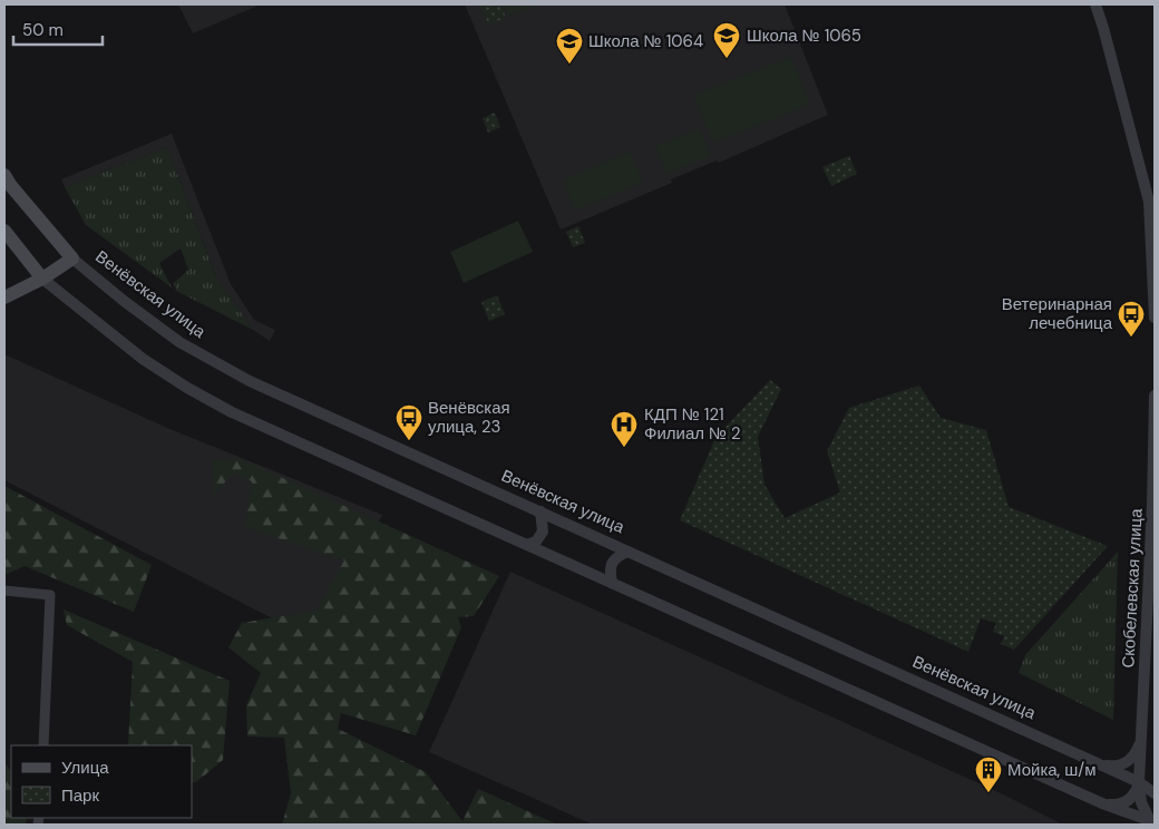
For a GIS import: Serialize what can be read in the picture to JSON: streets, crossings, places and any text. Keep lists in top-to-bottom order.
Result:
{
  "streets": {
    "main road": ["Венёвская улица"],
    "street": ["Скобелевская улица"]
  },
  "crossings": [
    ["Венёвская улица", "Скобелевская улица"]
  ],
  "places": {
    "school or university": ["Школа № 1065", "Школа № 1064"],
    "bus stop": ["Ветеринарная лечебница", "Венёвская улица, 23"],
    "hospital": ["КДП № 121 Филиал № 2"],
    "building": ["Мойка, ш/м"]
  },
  "legend": ["Улица", "Парк"],
  "scale_bar": "50 m"
}
